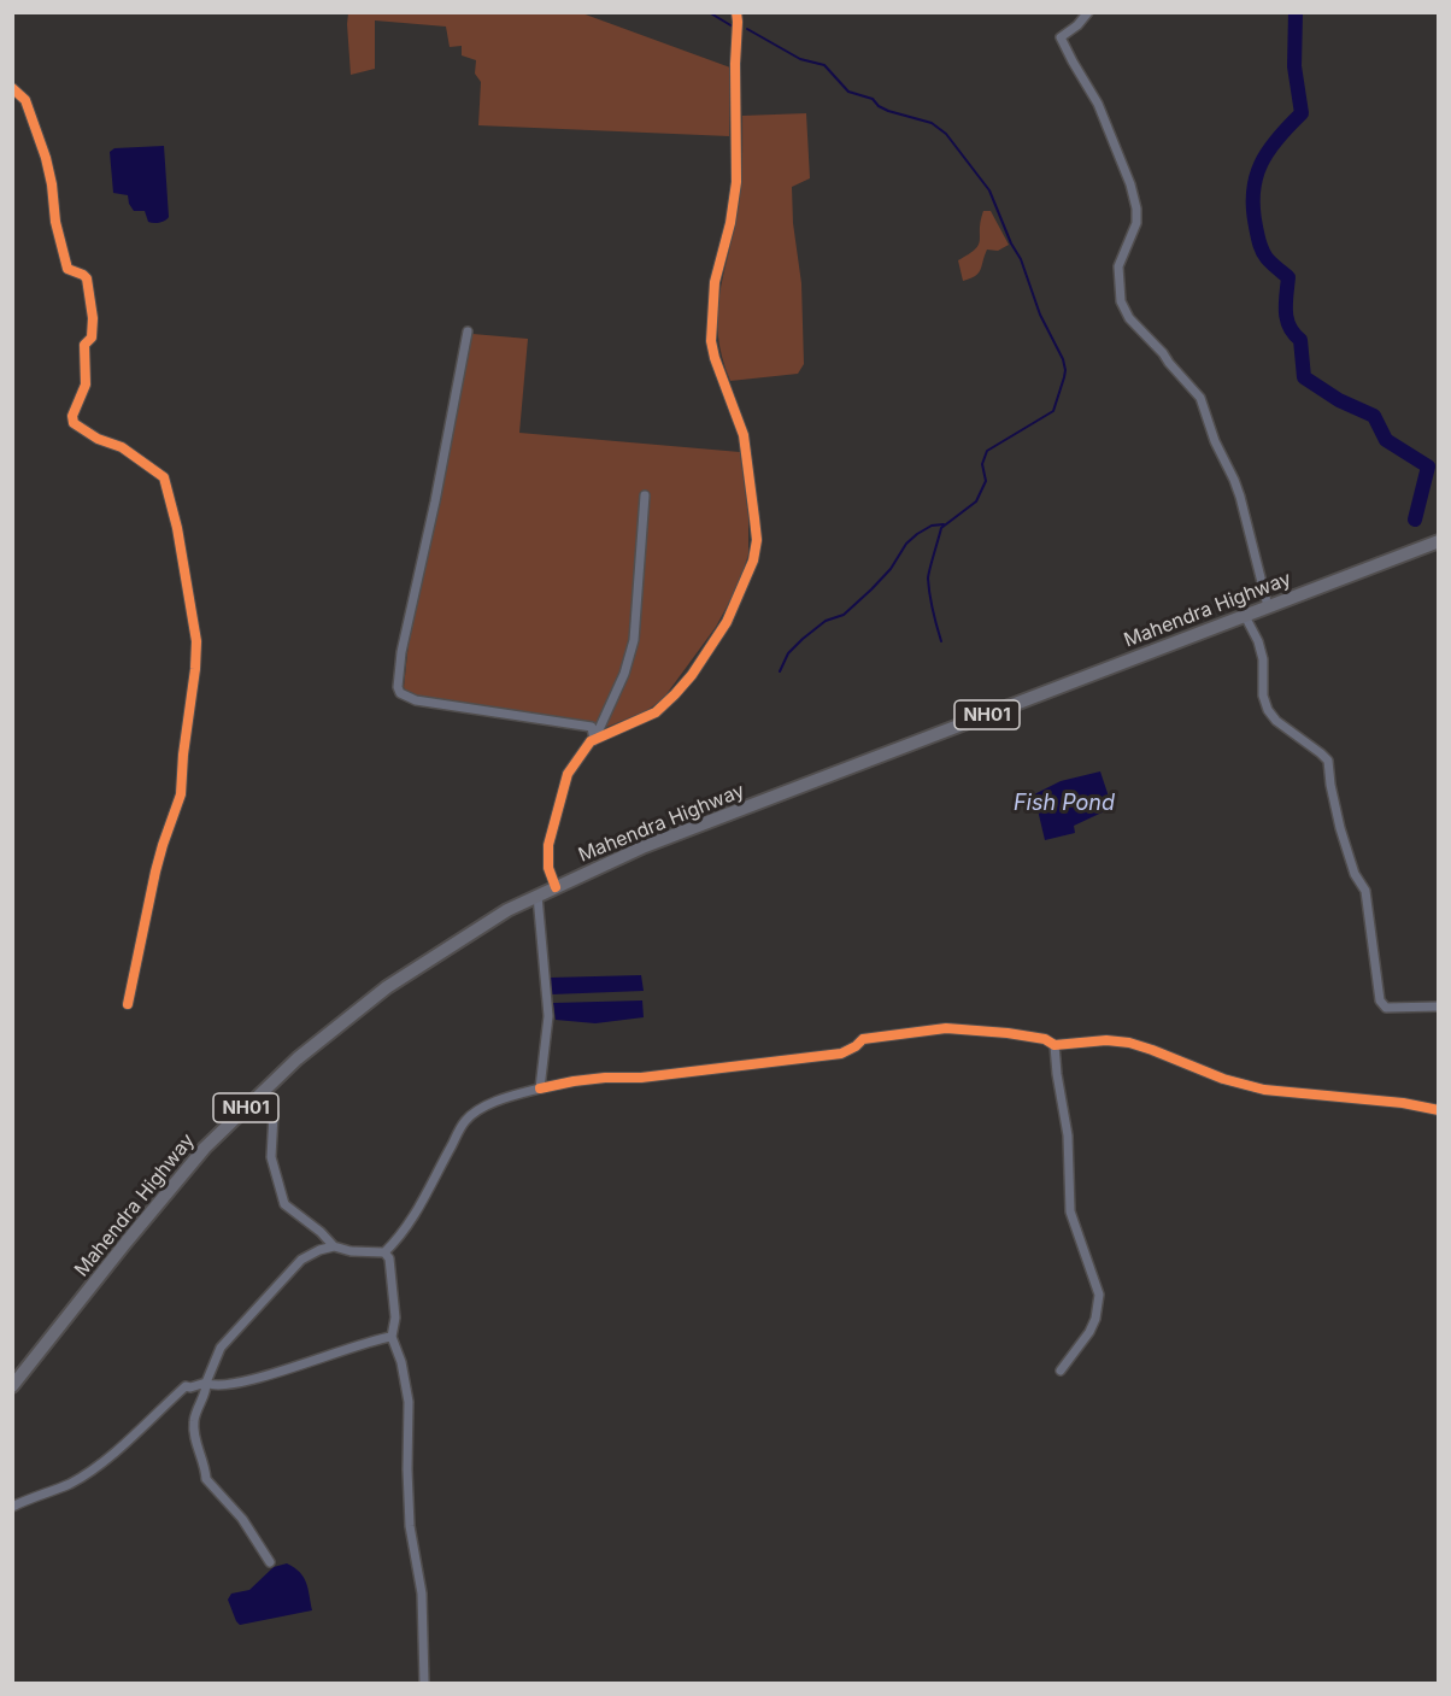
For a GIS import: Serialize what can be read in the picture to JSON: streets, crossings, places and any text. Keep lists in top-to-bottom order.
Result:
{
  "streets": {
    "highway": ["Mahendra Highway", "NH01"]
  },
  "water": ["Fish Pond"]
}
